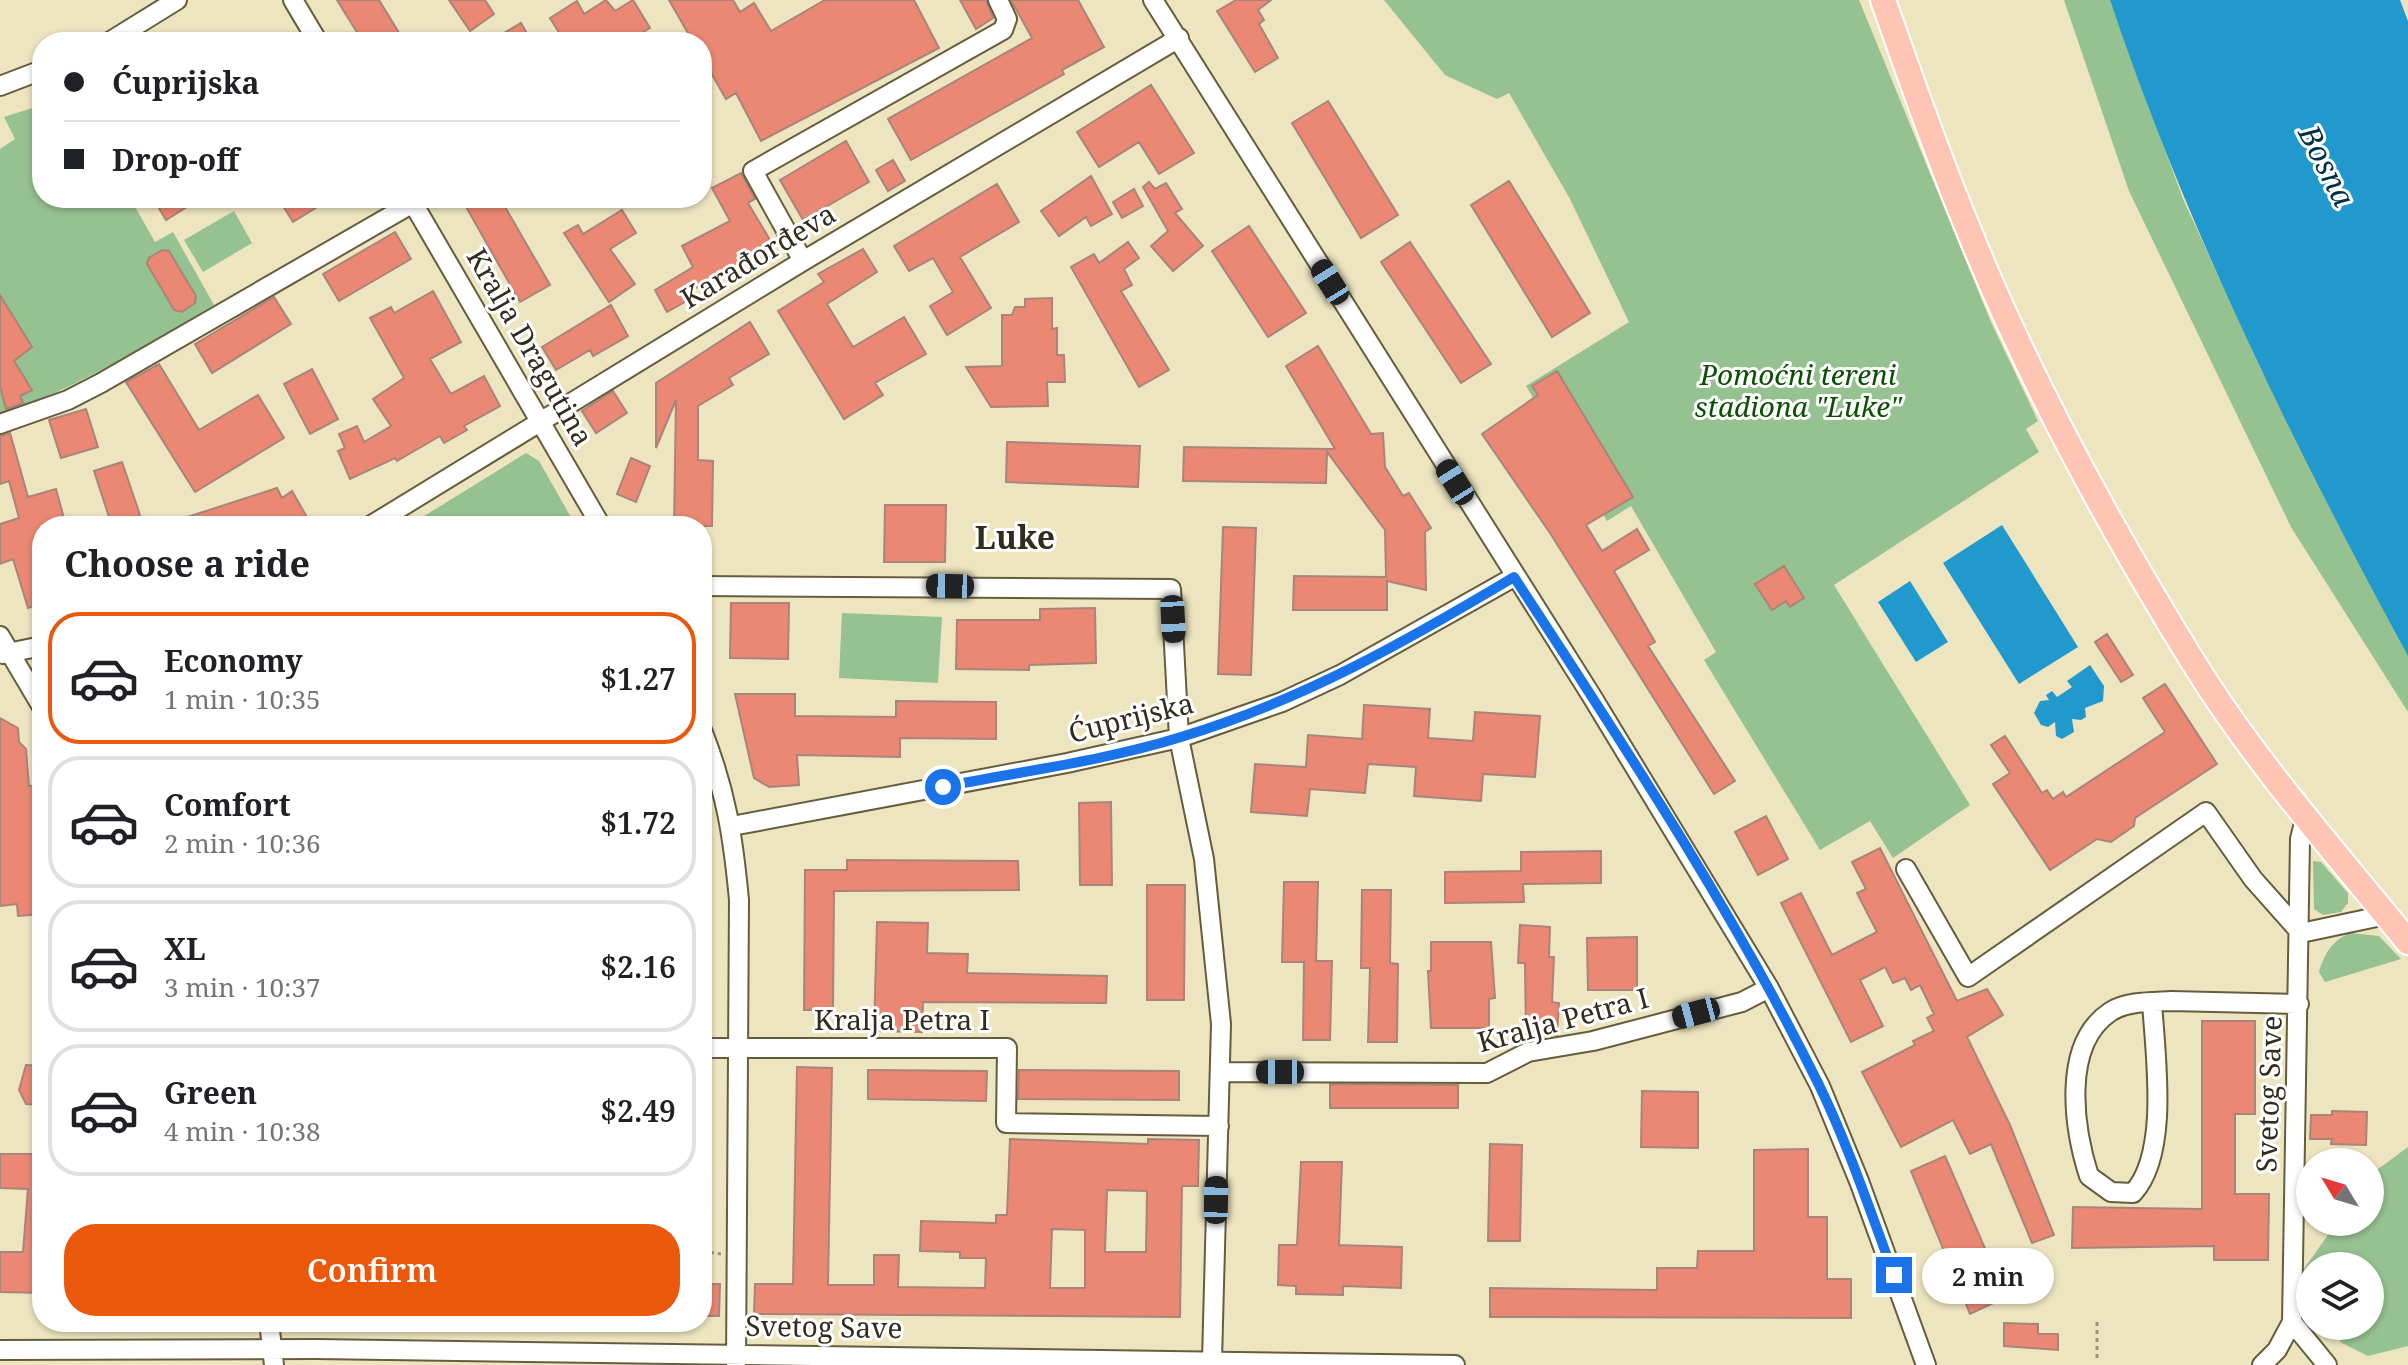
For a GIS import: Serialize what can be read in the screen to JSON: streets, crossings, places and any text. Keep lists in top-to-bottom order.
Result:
{
  "streets": {
    "street": [
      "Karađorđeva",
      "Kralja Dragutina",
      "Ćuprijska",
      "Kralja Petra I",
      "Svetog Save"
    ]
  },
  "crossings": [
    ["Karađorđeva", "Kralja Dragutina"]
  ],
  "districts": ["Luke"],
  "water": ["Bosna"],
  "parks": ["Pomoćni tereni stadiona \"Luke\""],
  "north": "top left",
  "page": {
    "banner": ["Ćuprijska", "Drop-off"],
    "heading": "Choose a ride",
    "list": [
      {
        "name": "Economy",
        "note": "1 min · 10:35",
        "value": "$1.27"
      },
      {
        "name": "Comfort",
        "note": "2 min · 10:36",
        "value": "$1.72"
      },
      {
        "name": "XL",
        "note": "3 min · 10:37",
        "value": "$2.16"
      },
      {
        "name": "Green",
        "note": "4 min · 10:38",
        "value": "$2.49"
      }
    ],
    "buttons": "Confirm",
    "bubble": "2 min"
  }
}
